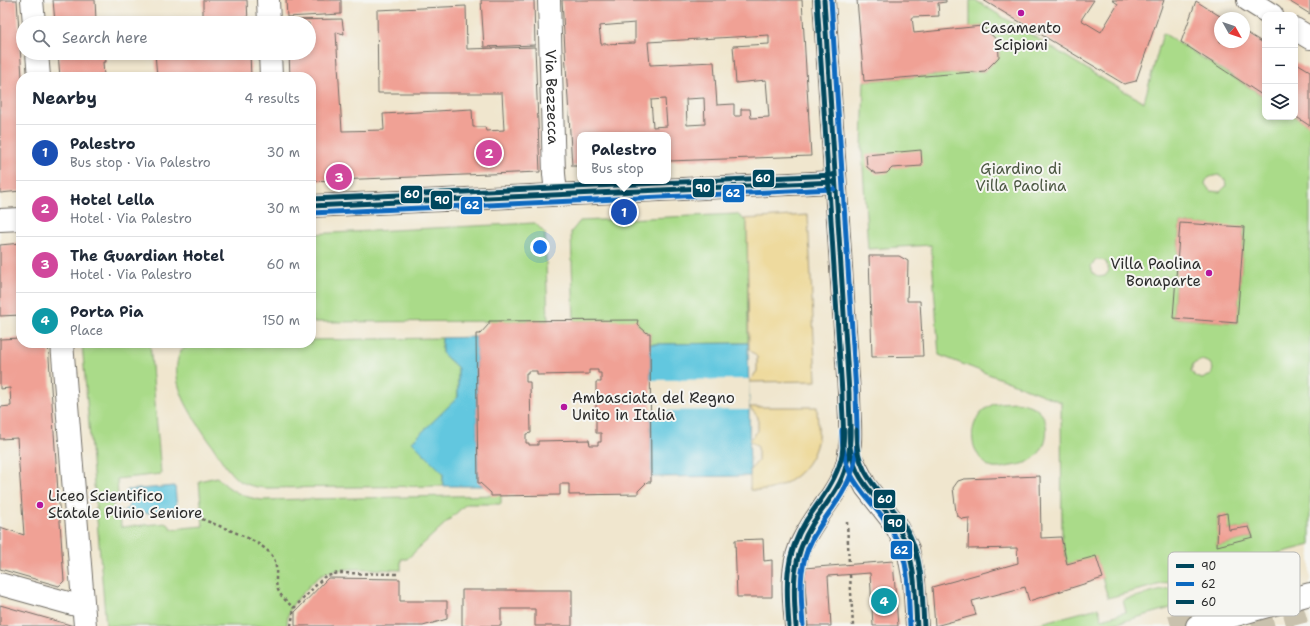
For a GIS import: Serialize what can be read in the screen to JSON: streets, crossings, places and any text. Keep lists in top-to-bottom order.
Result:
{
  "streets": {
    "main road": ["Via Bezzecca"]
  },
  "parks": ["Giardino di Villa Paolina"],
  "places": [
    "Casamento Scipioni",
    "Villa Paolina Bonaparte",
    "Ambasciata del Regno Unito in Italia",
    "Liceo Scientifico Statale Plinio Seniore"
  ],
  "lines": ["transit line 90", "transit line 62", "transit line 60"],
  "legend": ["90", "62", "60"],
  "north": "bottom right",
  "page": {
    "map_buttons": ["+", "−"],
    "search": "Search here",
    "heading": ["Nearby", "4 results"],
    "list": [
      {
        "mark": "1",
        "name": "Palestro",
        "note": "Bus stop · Via Palestro",
        "value": "30 m"
      },
      {
        "mark": "2",
        "name": "Hotel Lella",
        "note": "Hotel · Via Palestro",
        "value": "30 m"
      },
      {
        "mark": "3",
        "name": "The Guardian Hotel",
        "note": "Hotel · Via Palestro",
        "value": "60 m"
      },
      {
        "mark": "4",
        "name": "Porta Pia",
        "note": "Place",
        "value": "150 m"
      }
    ],
    "popup": ["Palestro", "Bus stop"],
    "pins": [
      "2",
      "3",
      "1",
      "4"
    ]
  }
}
